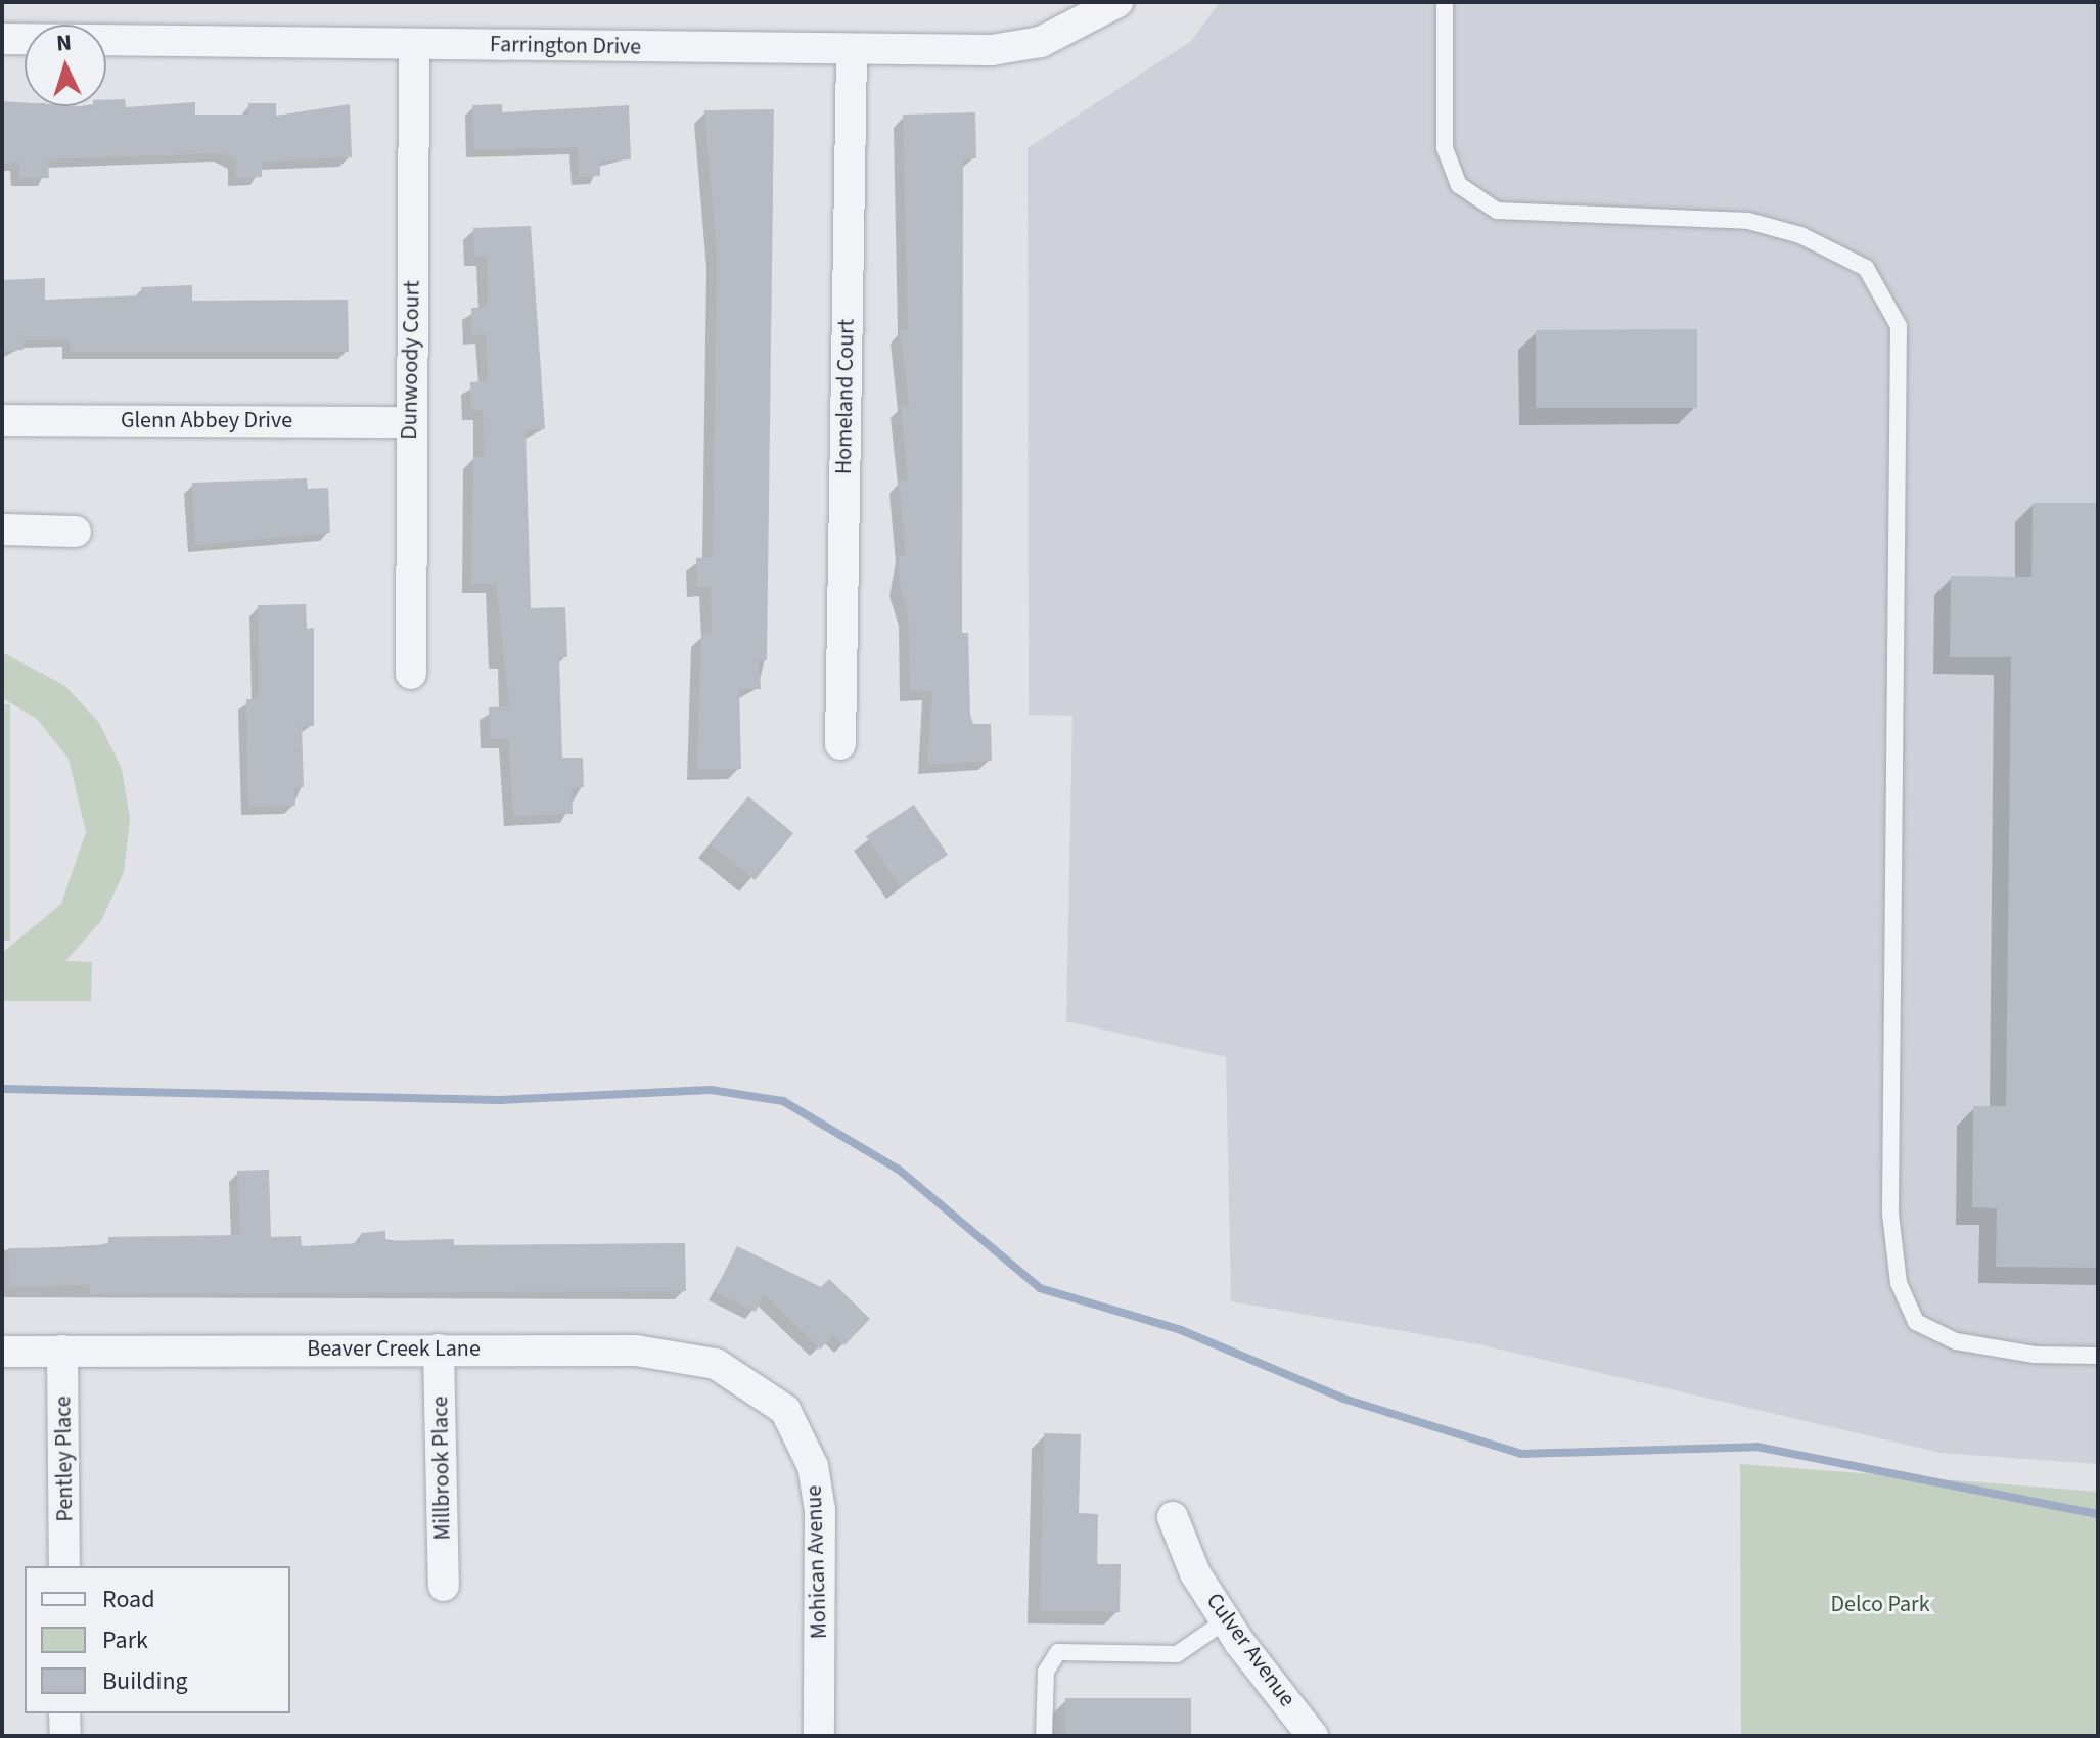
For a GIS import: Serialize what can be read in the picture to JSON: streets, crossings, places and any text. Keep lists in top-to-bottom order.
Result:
{
  "streets": {
    "street": [
      "Farrington Drive",
      "Dunwoody Court",
      "Homeland Court",
      "Glenn Abbey Drive",
      "Beaver Creek Lane",
      "Pentley Place",
      "Millbrook Place",
      "Mohican Avenue",
      "Culver Avenue"
    ]
  },
  "crossings": [
    ["Farrington Drive", "Dunwoody Court"],
    ["Farrington Drive", "Homeland Court"],
    ["Dunwoody Court", "Glenn Abbey Drive"],
    ["Beaver Creek Lane", "Pentley Place"],
    ["Beaver Creek Lane", "Millbrook Place"],
    ["Beaver Creek Lane", "Mohican Avenue"]
  ],
  "parks": ["Delco Park"],
  "legend": ["Road", "Park", "Building"],
  "north": "top"
}
